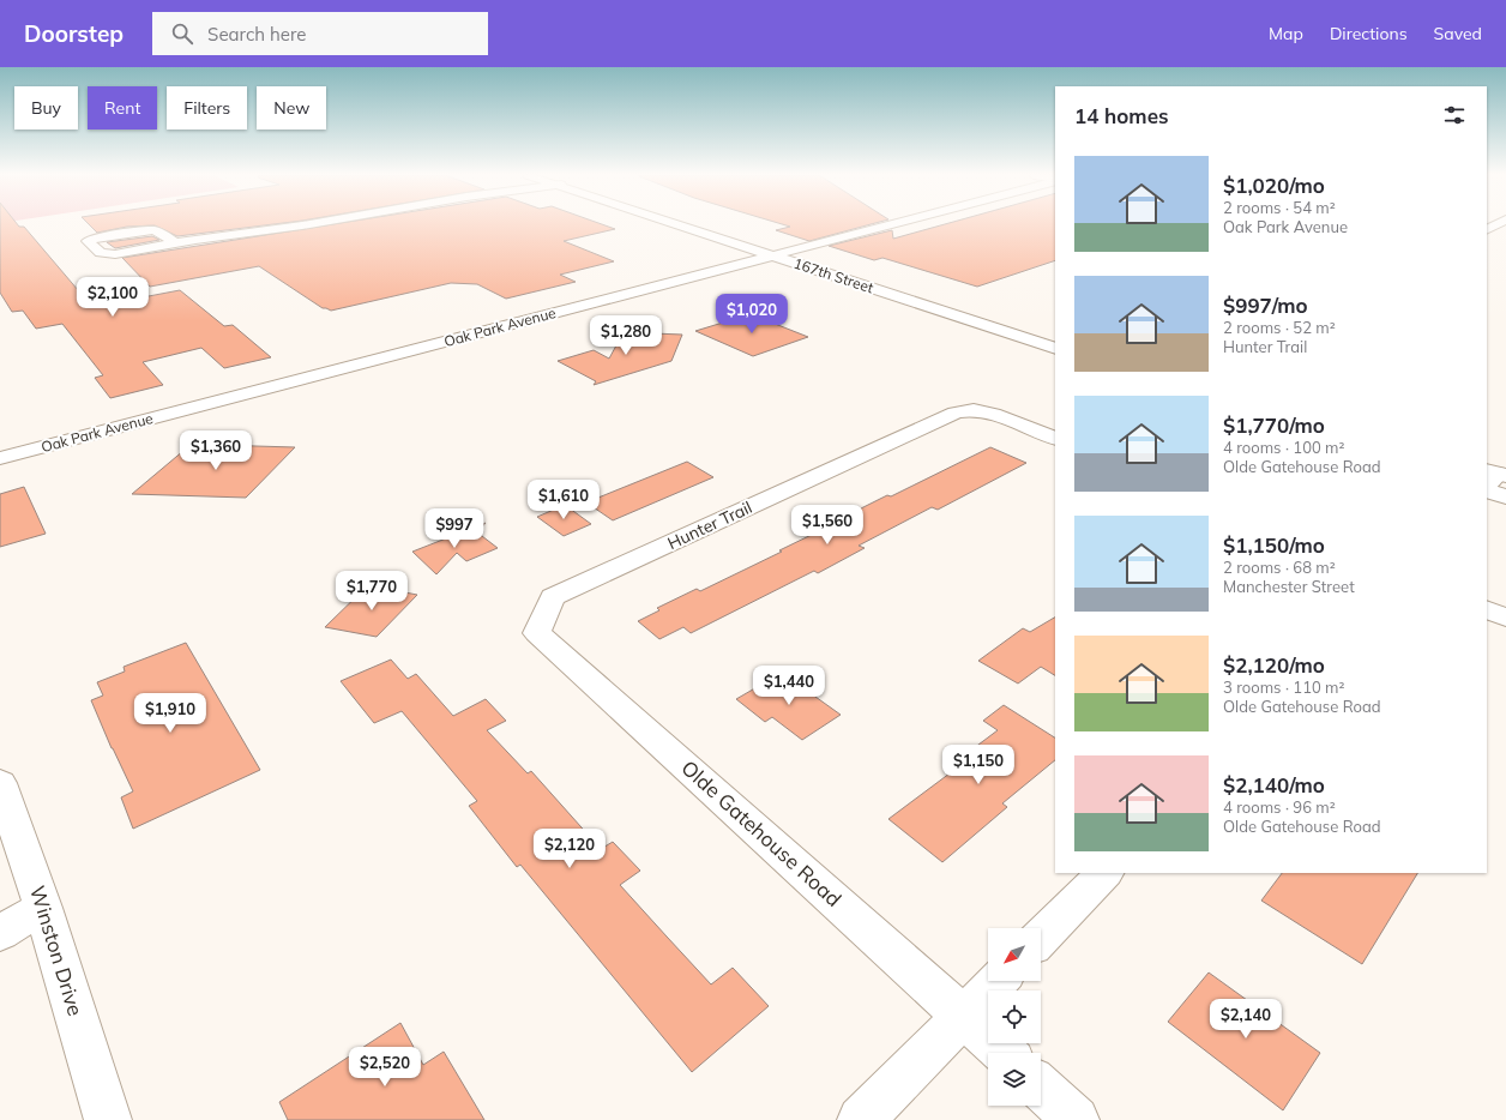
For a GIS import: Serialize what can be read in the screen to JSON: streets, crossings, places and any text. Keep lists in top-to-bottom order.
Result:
{
  "streets": {
    "street": [
      "167th Street",
      "Oak Park Avenue",
      "Hunter Trail",
      "Olde Gatehouse Road",
      "Winston Drive"
    ]
  },
  "crossings": [
    ["167th Street", "Oak Park Avenue"],
    ["Hunter Trail", "Olde Gatehouse Road"]
  ],
  "north": "bottom left",
  "page": {
    "header": "Doorstep",
    "search": "Search here",
    "nav": ["Map", "Directions", "Saved"],
    "chip": [
      "Buy",
      "Rent",
      "Filters",
      "New"
    ],
    "heading": "14 homes",
    "list": [
      {
        "name": "$1,020/mo",
        "note": "2 rooms · 54 m² · Oak Park Avenue"
      },
      {
        "name": "$997/mo",
        "note": "2 rooms · 52 m² · Hunter Trail"
      },
      {
        "name": "$1,770/mo",
        "note": "4 rooms · 100 m² · Olde Gatehouse Road"
      },
      {
        "name": "$1,150/mo",
        "note": "2 rooms · 68 m² · Manchester Street"
      },
      {
        "name": "$2,120/mo",
        "note": "3 rooms · 110 m² · Olde Gatehouse Road"
      },
      {
        "name": "$2,140/mo",
        "note": "4 rooms · 96 m² · Olde Gatehouse Road"
      }
    ],
    "price": [
      "$2,100",
      "$1,020",
      "$1,280",
      "$1,360",
      "$1,610",
      "$1,560",
      "$997",
      "$1,770",
      "$1,440",
      "$1,910",
      "$1,150",
      "$2,120",
      "$2,140",
      "$2,520"
    ]
  }
}
